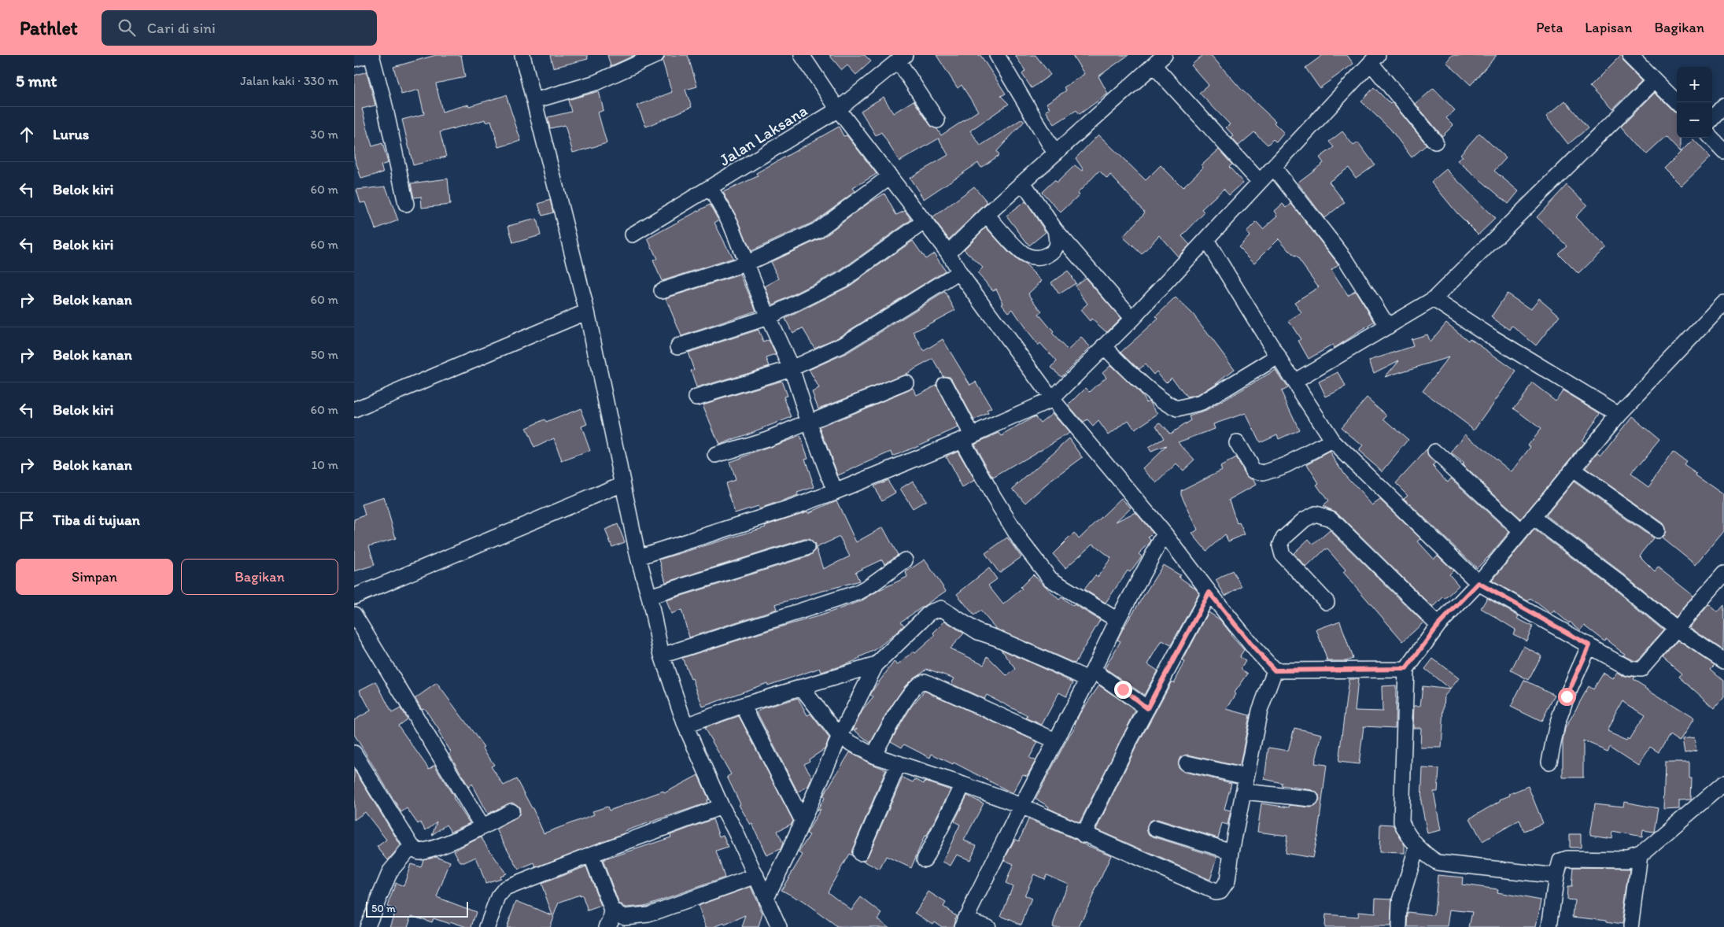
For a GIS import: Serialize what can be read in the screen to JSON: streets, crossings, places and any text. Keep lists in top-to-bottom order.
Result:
{
  "streets": {
    "street": ["Jalan Laksana"]
  },
  "scale_bar": "50 m",
  "page": {
    "header": "Pathlet",
    "search": "Cari di sini",
    "nav": ["Peta", "Lapisan", "Bagikan"],
    "heading": ["5 mnt", "Jalan kaki · 330 m"],
    "map_buttons": ["+", "−"],
    "list": [
      ["Lurus", "30 m"],
      ["Belok kiri", "60 m"],
      ["Belok kiri", "60 m"],
      ["Belok kanan", "60 m"],
      ["Belok kanan", "50 m"],
      ["Belok kiri", "60 m"],
      ["Belok kanan", "10 m"],
      "Tiba di tujuan"
    ],
    "buttons": ["Simpan", "Bagikan"],
    "scale": "50 m"
  }
}
